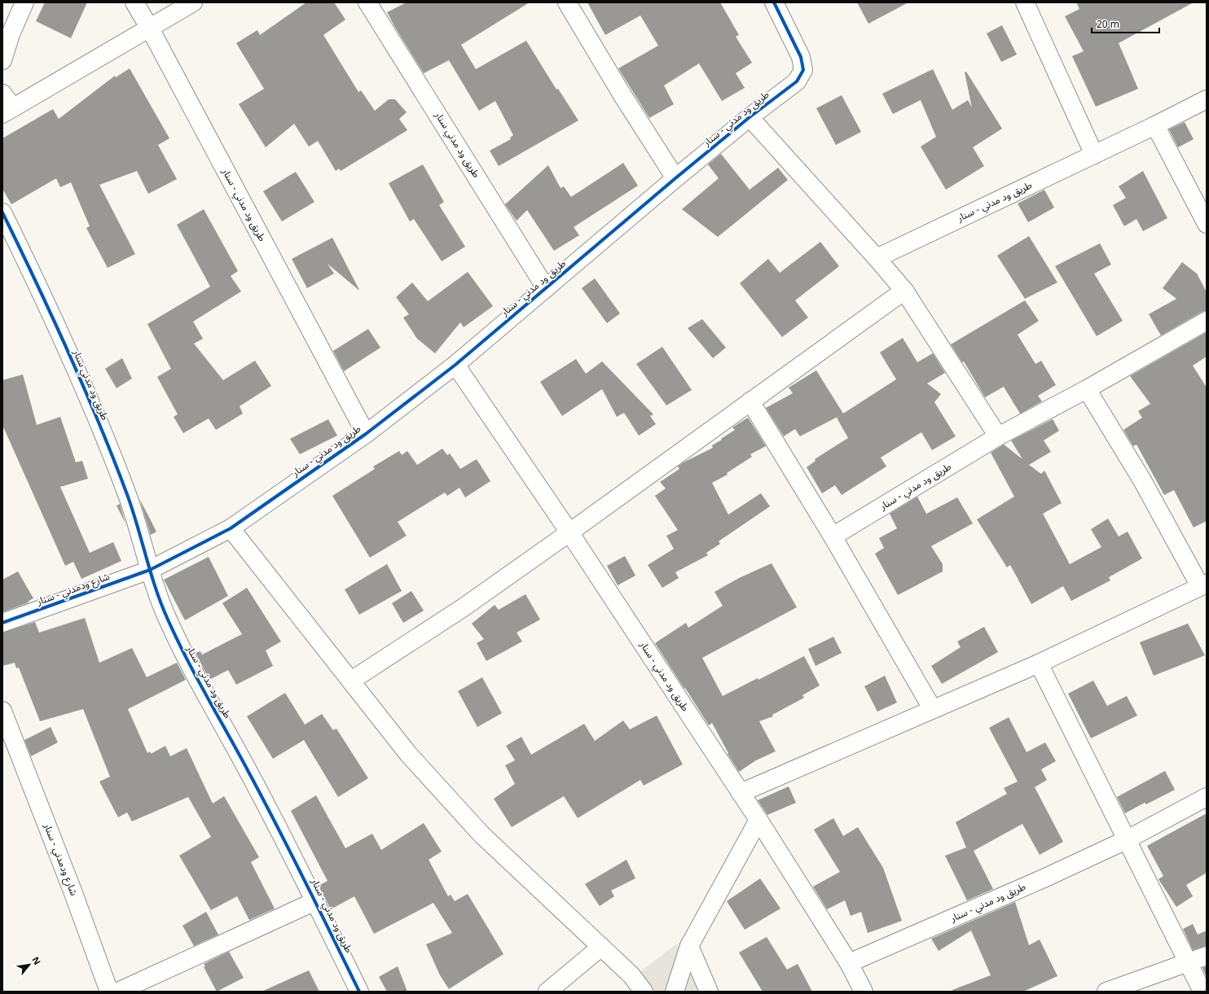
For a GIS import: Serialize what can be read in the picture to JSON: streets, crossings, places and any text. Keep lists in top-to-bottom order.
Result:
{
  "streets": {
    "street": ["طريق ود مدني - سنار", "طريق ود مدني سنار", "شارع ودمدني - سنار"]
  },
  "crossings": [
    ["طريق ود مدني - سنار", "طريق ود مدني سنار"],
    ["طريق ود مدني - سنار", "شارع ودمدني - سنار"],
    ["طريق ود مدني سنار", "شارع ودمدني - سنار"]
  ],
  "scale_bar": "20 m",
  "north": "top right"
}
